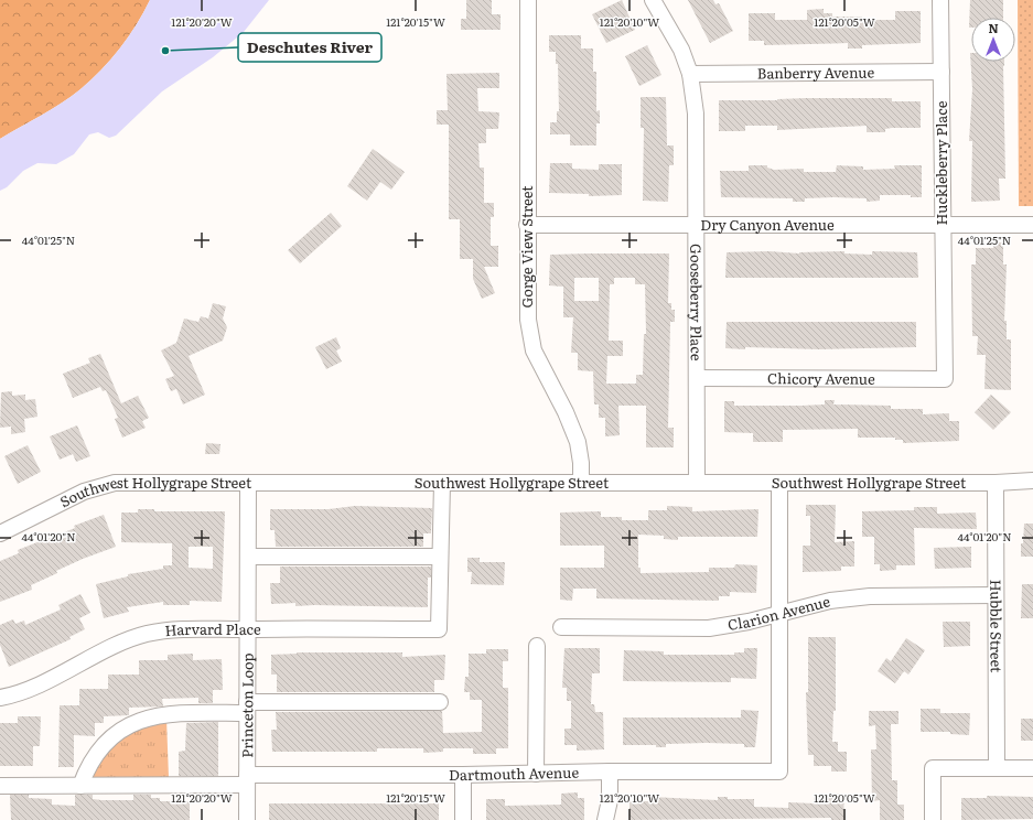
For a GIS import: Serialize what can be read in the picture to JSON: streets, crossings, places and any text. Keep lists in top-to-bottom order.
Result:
{
  "streets": {
    "street": [
      "Banberry Avenue",
      "Huckleberry Place",
      "Dry Canyon Avenue",
      "Gorge View Street",
      "Gooseberry Place",
      "Chicory Avenue",
      "Southwest Hollygrape Street",
      "Clarion Avenue",
      "Hubble Street",
      "Harvard Place",
      "Princeton Loop",
      "Dartmouth Avenue"
    ]
  },
  "crossings": [
    ["Banberry Avenue", "Huckleberry Place"],
    ["Banberry Avenue", "Gooseberry Place"],
    ["Huckleberry Place", "Dry Canyon Avenue"],
    ["Huckleberry Place", "Chicory Avenue"],
    ["Dry Canyon Avenue", "Gorge View Street"],
    ["Dry Canyon Avenue", "Gooseberry Place"],
    ["Gorge View Street", "Southwest Hollygrape Street"],
    ["Gooseberry Place", "Chicory Avenue"],
    ["Gooseberry Place", "Southwest Hollygrape Street"],
    ["Southwest Hollygrape Street", "Hubble Street"],
    ["Southwest Hollygrape Street", "Princeton Loop"],
    ["Clarion Avenue", "Hubble Street"],
    ["Clarion Avenue", "Dartmouth Avenue"],
    ["Harvard Place", "Princeton Loop"],
    ["Princeton Loop", "Dartmouth Avenue"]
  ],
  "places": ["Deschutes River"],
  "north": "top",
  "coordinates": [
    "121°20'20\"W",
    "121°20'15\"W",
    "121°20'10\"W",
    "121°20'05\"W",
    "44°01'25\"N",
    "44°01'20\"N"
  ]
}
